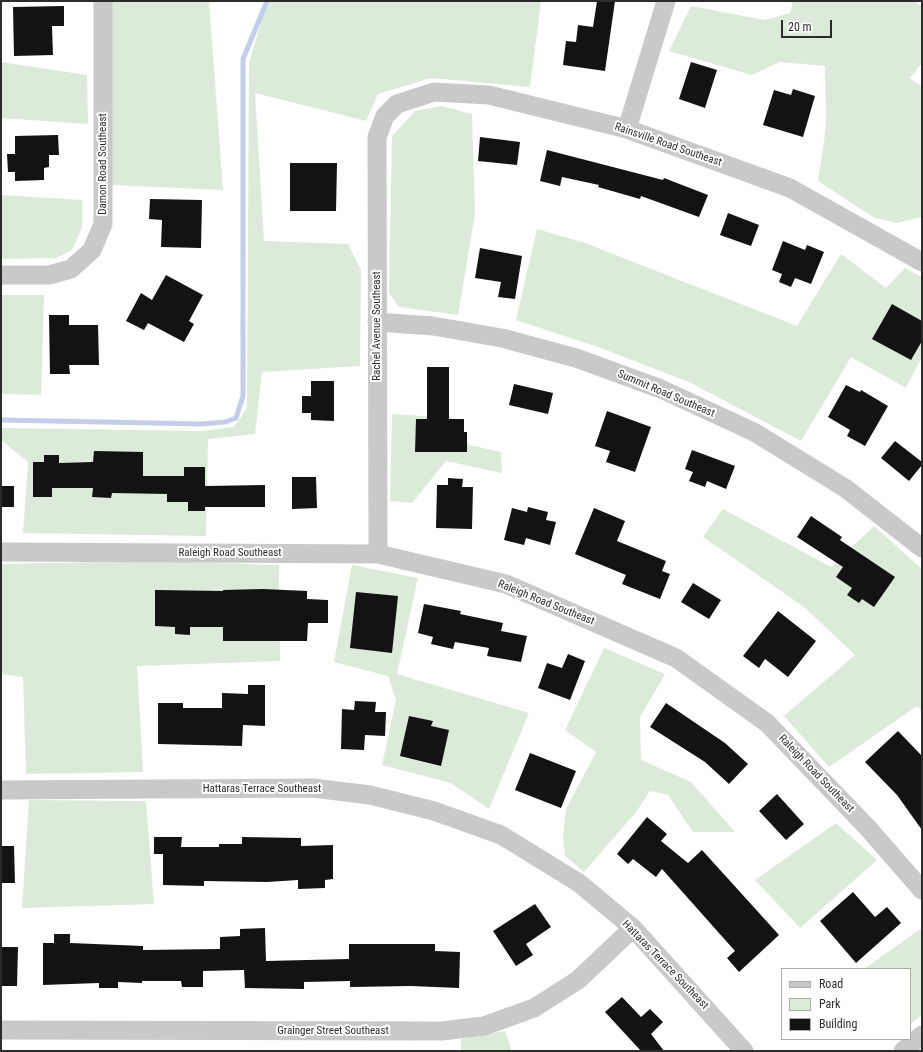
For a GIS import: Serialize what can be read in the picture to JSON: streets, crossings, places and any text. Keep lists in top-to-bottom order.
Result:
{
  "streets": {
    "street": [
      "Rainsville Road Southeast",
      "Damon Road Southeast",
      "Rachel Avenue Southeast",
      "Summit Road Southeast",
      "Raleigh Road Southeast",
      "Hattaras Terrace Southeast",
      "Grainger Street Southeast"
    ]
  },
  "crossings": [
    ["Rainsville Road Southeast", "Rachel Avenue Southeast"],
    ["Rachel Avenue Southeast", "Summit Road Southeast"],
    ["Rachel Avenue Southeast", "Raleigh Road Southeast"],
    ["Hattaras Terrace Southeast", "Grainger Street Southeast"]
  ],
  "legend": ["Road", "Park", "Building"],
  "scale_bar": "20 m"
}
